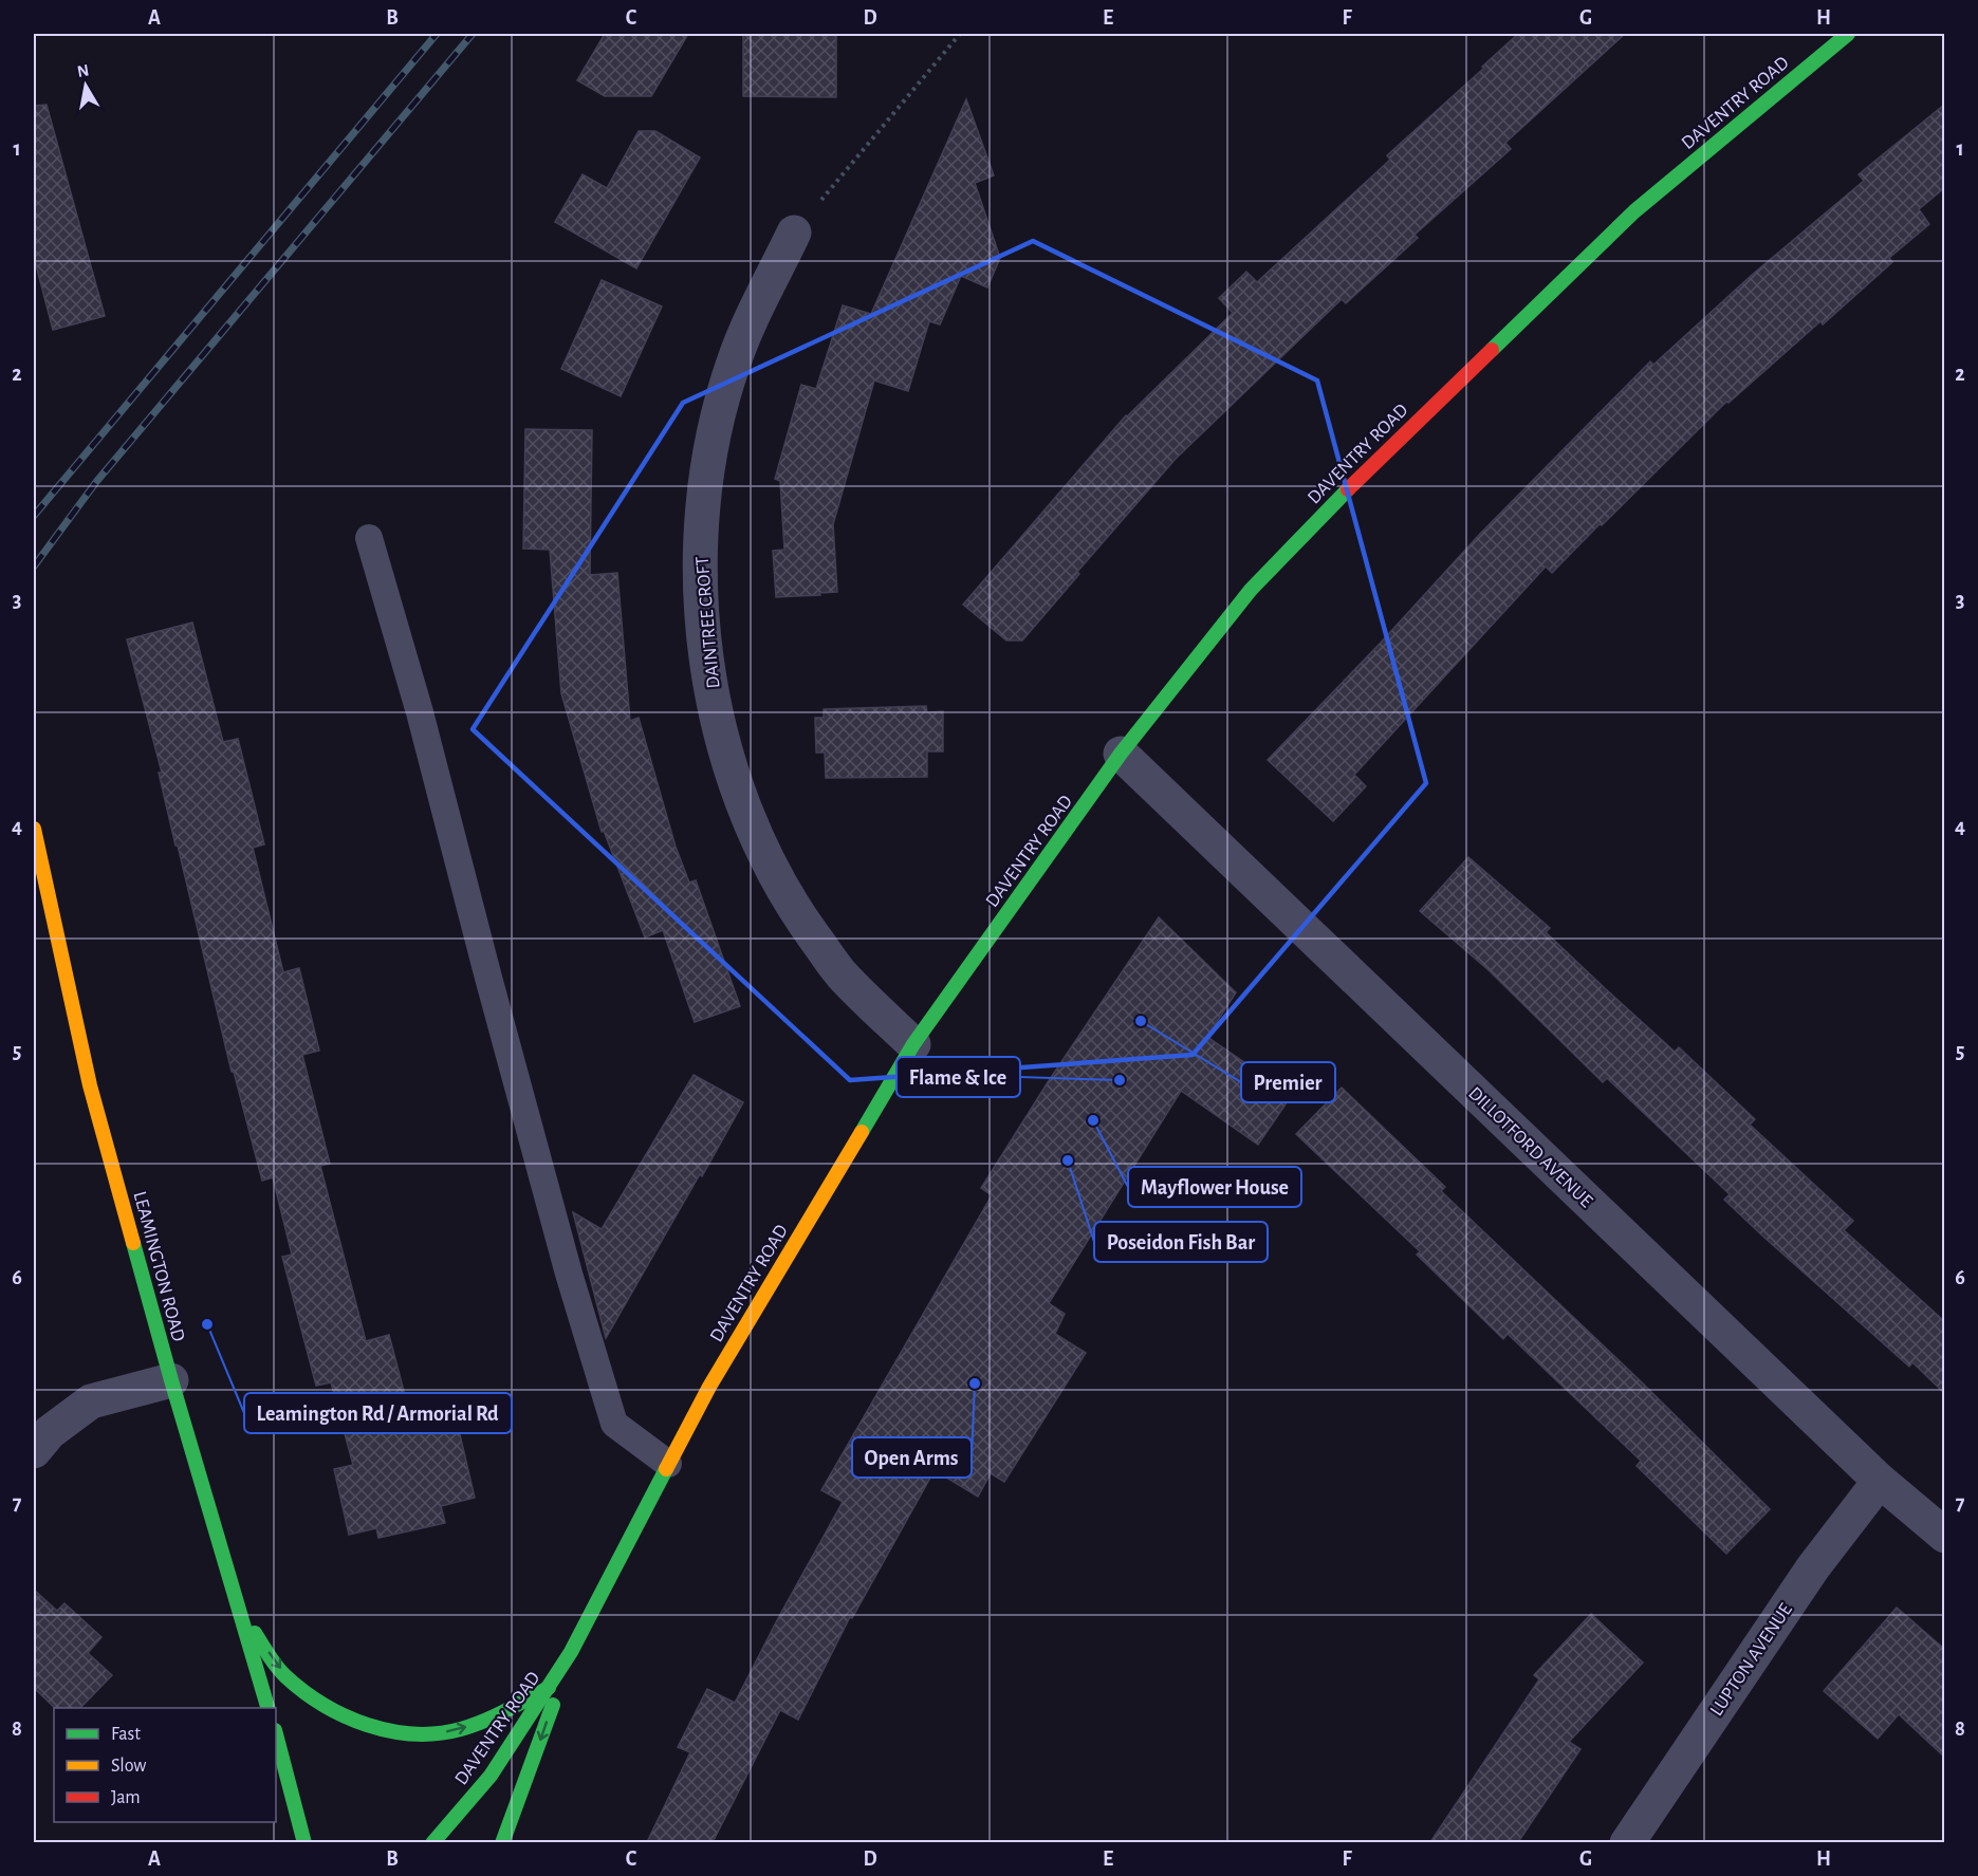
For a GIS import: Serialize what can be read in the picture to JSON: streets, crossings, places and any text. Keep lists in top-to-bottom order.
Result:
{
  "streets": {
    "street": [
      "DAVENTRY ROAD",
      "DAINTREE CROFT",
      "DILLOTFORD AVENUE",
      "LEAMINGTON ROAD",
      "LUPTON AVENUE"
    ]
  },
  "crossings": [
    ["DAVENTRY ROAD", "DAINTREE CROFT"],
    ["DAVENTRY ROAD", "DILLOTFORD AVENUE"],
    ["DILLOTFORD AVENUE", "LUPTON AVENUE"]
  ],
  "places": [
    "Premier",
    "Flame & Ice",
    "Mayflower House",
    "Poseidon Fish Bar",
    "Leamington Rd / Armorial Rd",
    "Open Arms"
  ],
  "legend": ["Fast", "Slow", "Jam"],
  "north": "top",
  "grid": {
    "columns": [
      "A",
      "B",
      "C",
      "D",
      "E",
      "F",
      "G",
      "H"
    ],
    "rows": [
      "1",
      "2",
      "3",
      "4",
      "5",
      "6",
      "7",
      "8"
    ]
  }
}
